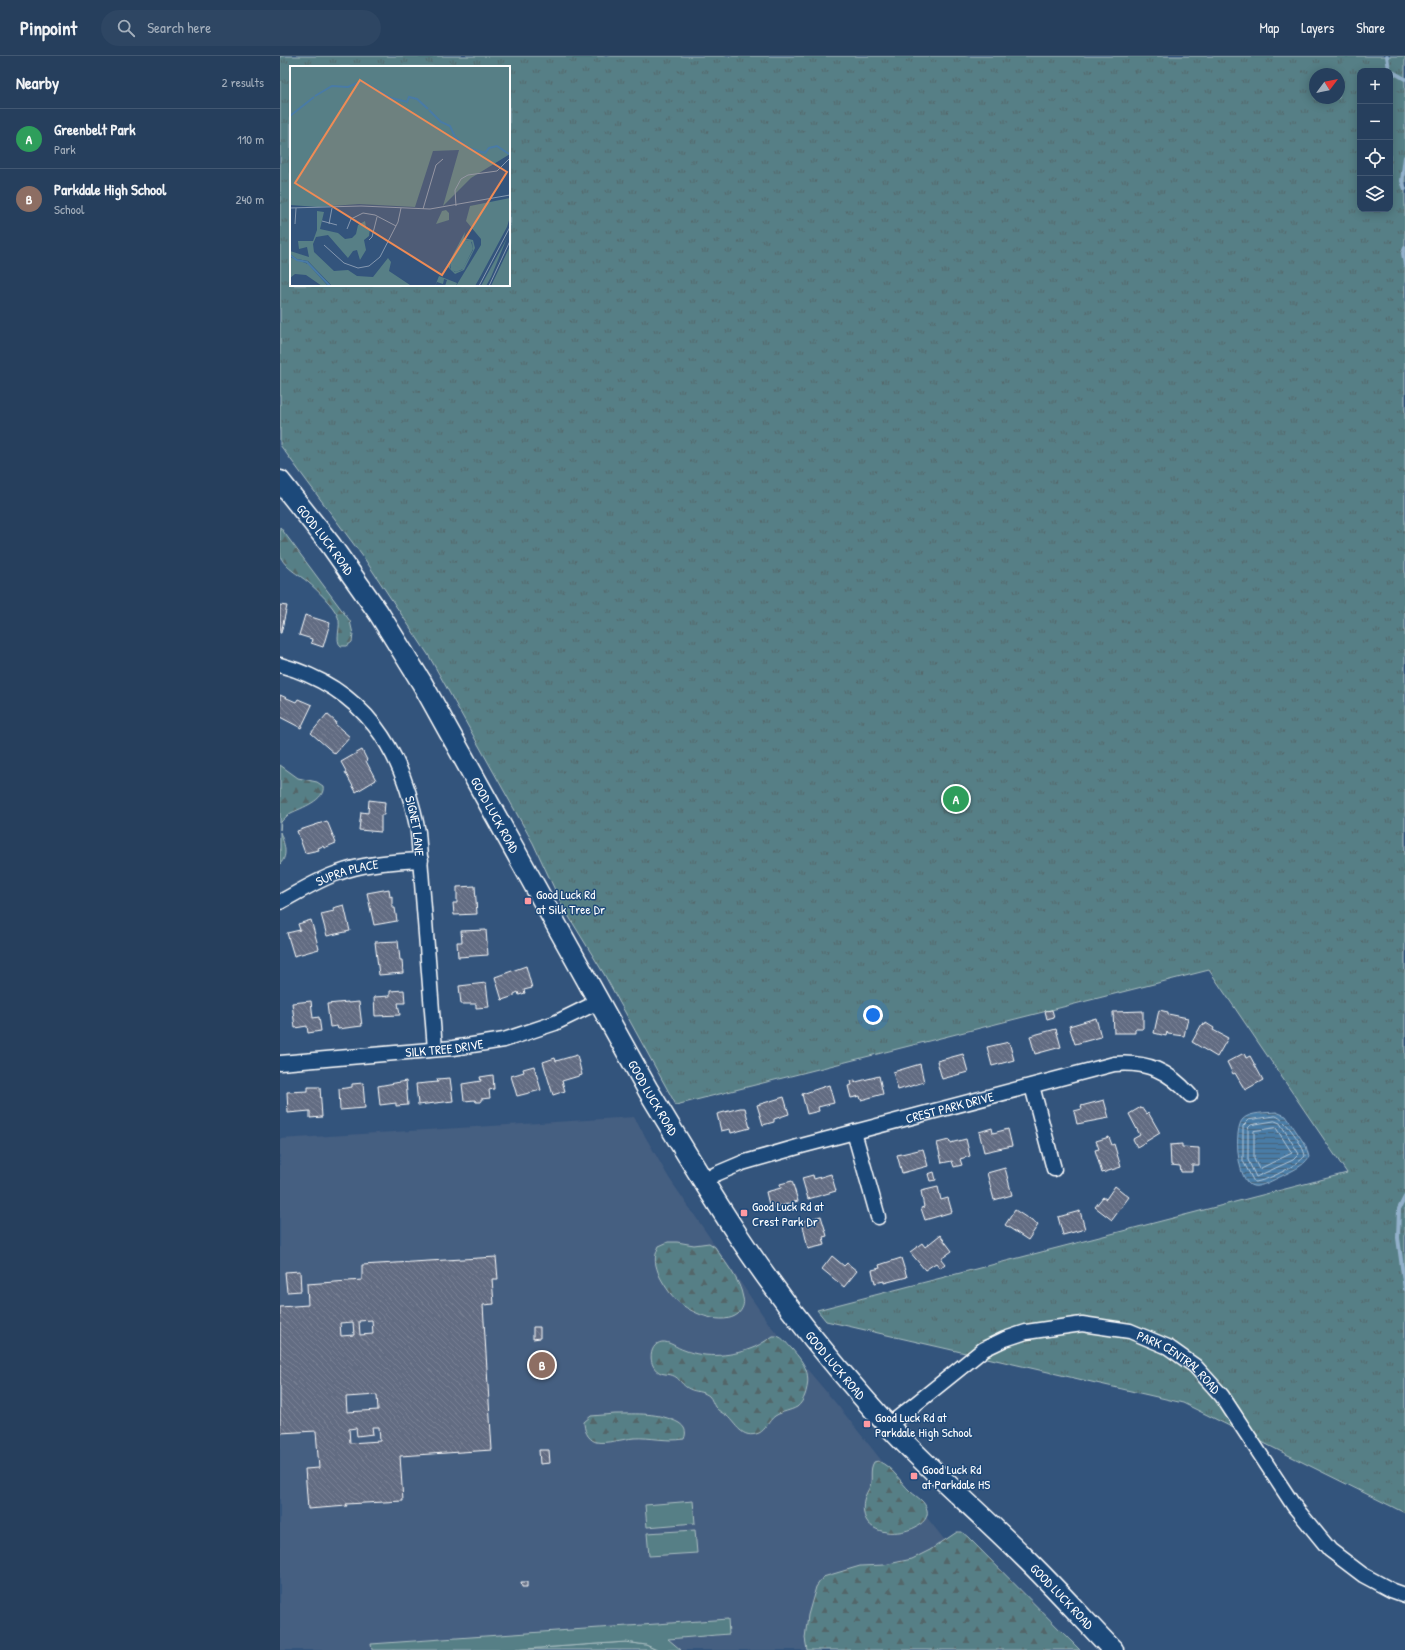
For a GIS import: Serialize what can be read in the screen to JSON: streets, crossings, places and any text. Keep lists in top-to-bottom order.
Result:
{
  "streets": {
    "main road": ["GOOD LUCK ROAD"],
    "street": [
      "SIGNET LANE",
      "SUPRA PLACE",
      "SILK TREE DRIVE",
      "CREST PARK DRIVE",
      "PARK CENTRAL ROAD"
    ]
  },
  "crossings": [
    ["GOOD LUCK ROAD", "SILK TREE DRIVE"],
    ["GOOD LUCK ROAD", "CREST PARK DRIVE"],
    ["GOOD LUCK ROAD", "PARK CENTRAL ROAD"],
    ["SIGNET LANE", "SUPRA PLACE"],
    ["SIGNET LANE", "SILK TREE DRIVE"]
  ],
  "places": {
    "transit": [
      "Good Luck Rd at Silk Tree Dr",
      "Good Luck Rd at Crest Park Dr",
      "Good Luck Rd at Parkdale High School",
      "Good Luck Rd at Parkdale HS"
    ]
  },
  "north": "top right",
  "page": {
    "header": "Pinpoint",
    "search": "Search here",
    "nav": ["Map", "Layers", "Share"],
    "heading": ["Nearby", "2 results"],
    "map_buttons": ["+", "−"],
    "list": [
      {
        "mark": "A",
        "name": "Greenbelt Park",
        "note": "Park",
        "value": "110 m"
      },
      {
        "mark": "B",
        "name": "Parkdale High School",
        "note": "School",
        "value": "240 m"
      }
    ],
    "pins": ["A", "B"]
  }
}
